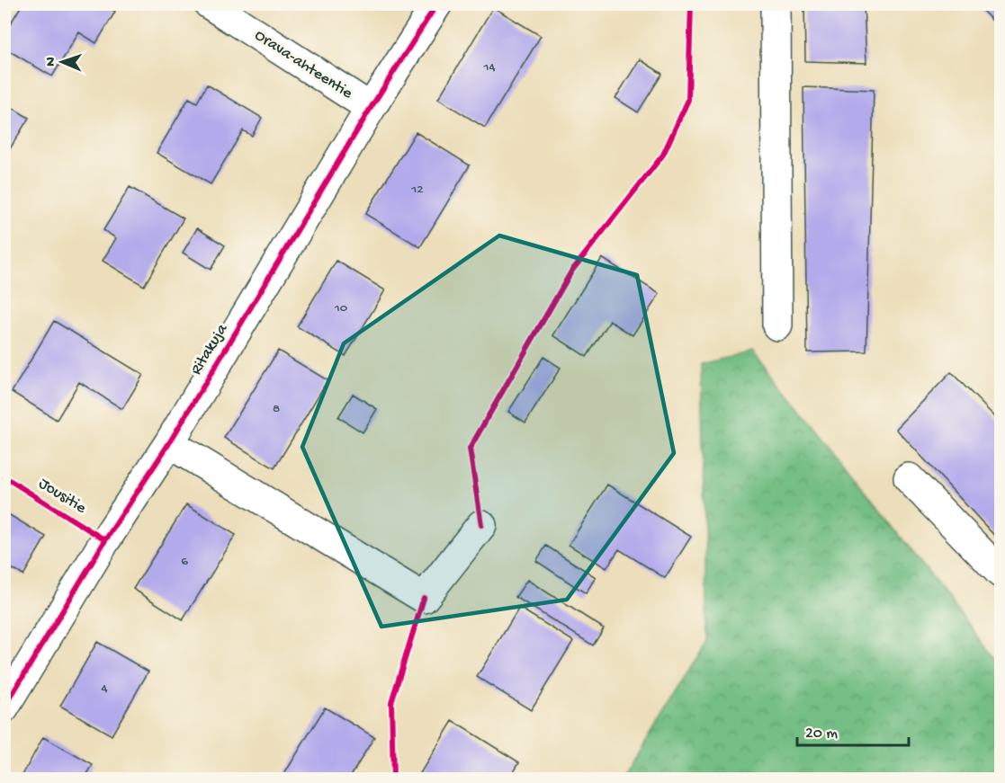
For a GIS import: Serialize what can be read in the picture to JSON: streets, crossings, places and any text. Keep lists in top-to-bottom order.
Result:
{
  "streets": {
    "street": ["Orava-ahteentie", "Ritakuja"],
    "cycle path": ["Jousitie"]
  },
  "crossings": [
    ["Orava-ahteentie", "Ritakuja"]
  ],
  "house_numbers": [
    "14",
    "12",
    "10",
    "8",
    "6",
    "4"
  ],
  "scale_bar": "20 m",
  "north": "left"
}
